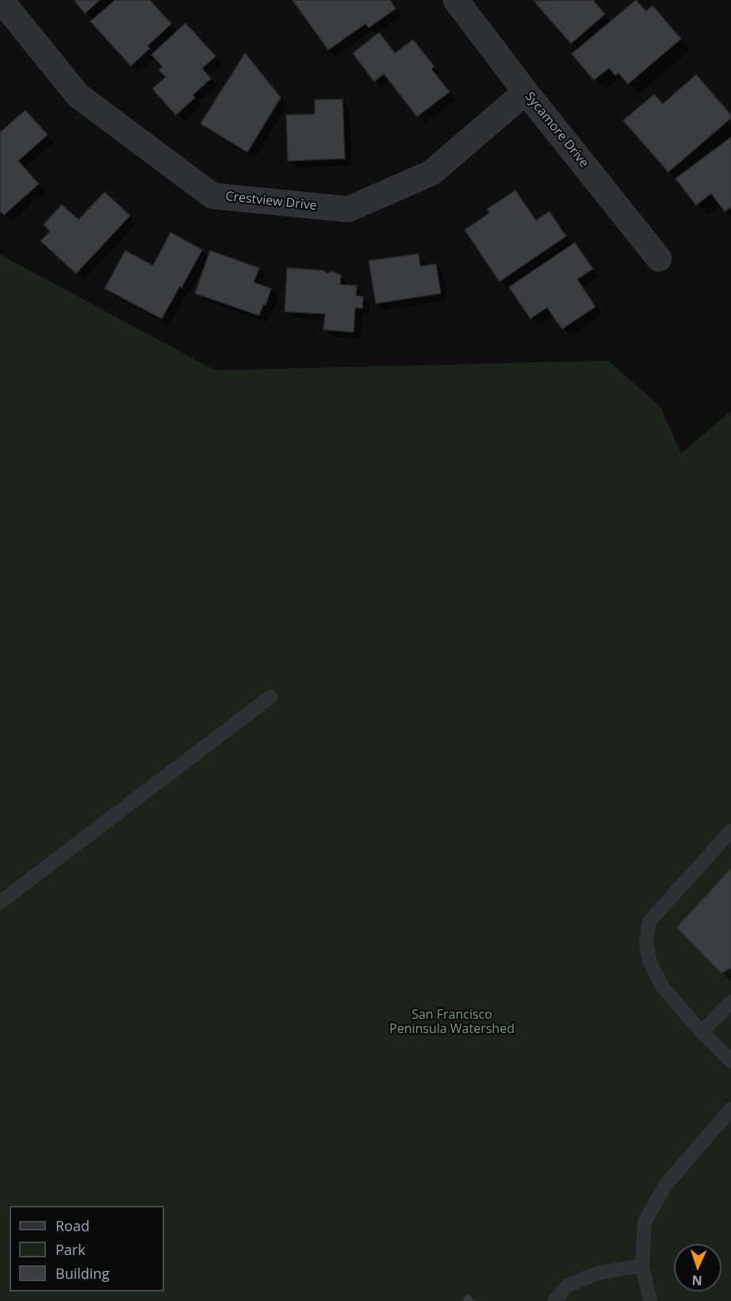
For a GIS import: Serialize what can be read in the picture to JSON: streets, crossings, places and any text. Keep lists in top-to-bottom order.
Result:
{
  "streets": {
    "street": ["Sycamore Drive", "Crestview Drive"]
  },
  "crossings": [
    ["Sycamore Drive", "Crestview Drive"]
  ],
  "parks": ["San Francisco Peninsula Watershed"],
  "legend": ["Road", "Park", "Building"],
  "north": "bottom"
}
